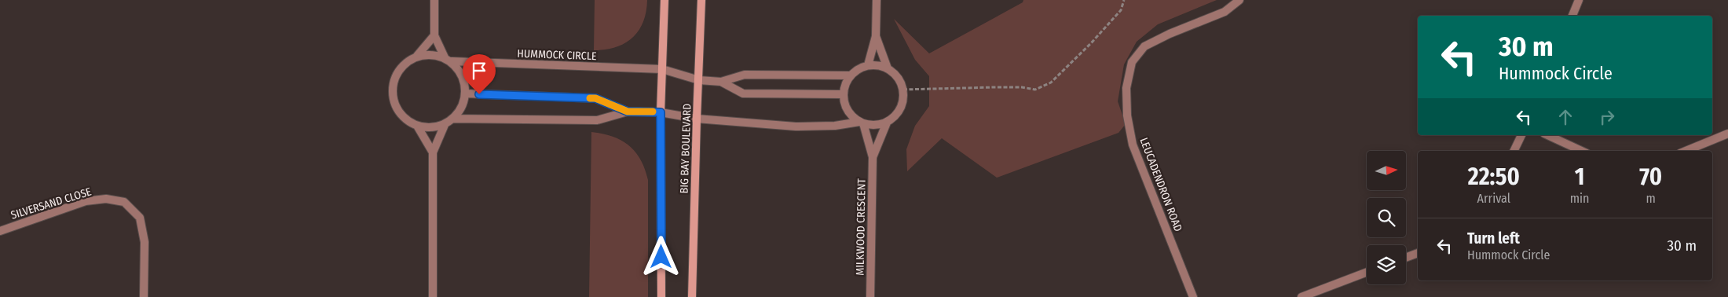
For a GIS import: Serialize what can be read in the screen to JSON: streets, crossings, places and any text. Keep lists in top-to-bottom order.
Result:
{
  "streets": {
    "street": [
      "HUMMOCK CIRCLE",
      "BIG BAY BOULEVARD",
      "LEUCADENDRON ROAD",
      "SILVERSAND CLOSE",
      "MILKWOOD CRESCENT"
    ]
  },
  "crossings": [
    ["HUMMOCK CIRCLE", "BIG BAY BOULEVARD"]
  ],
  "north": "right",
  "page": {
    "turn": ["30 m", "Hummock Circle"],
    "eta": [
      "22:50",
      "Arrival",
      "1",
      "min",
      "70",
      "m"
    ],
    "list": [
      {
        "name": "Turn left",
        "note": "Hummock Circle",
        "value": "30 m"
      }
    ]
  }
}
